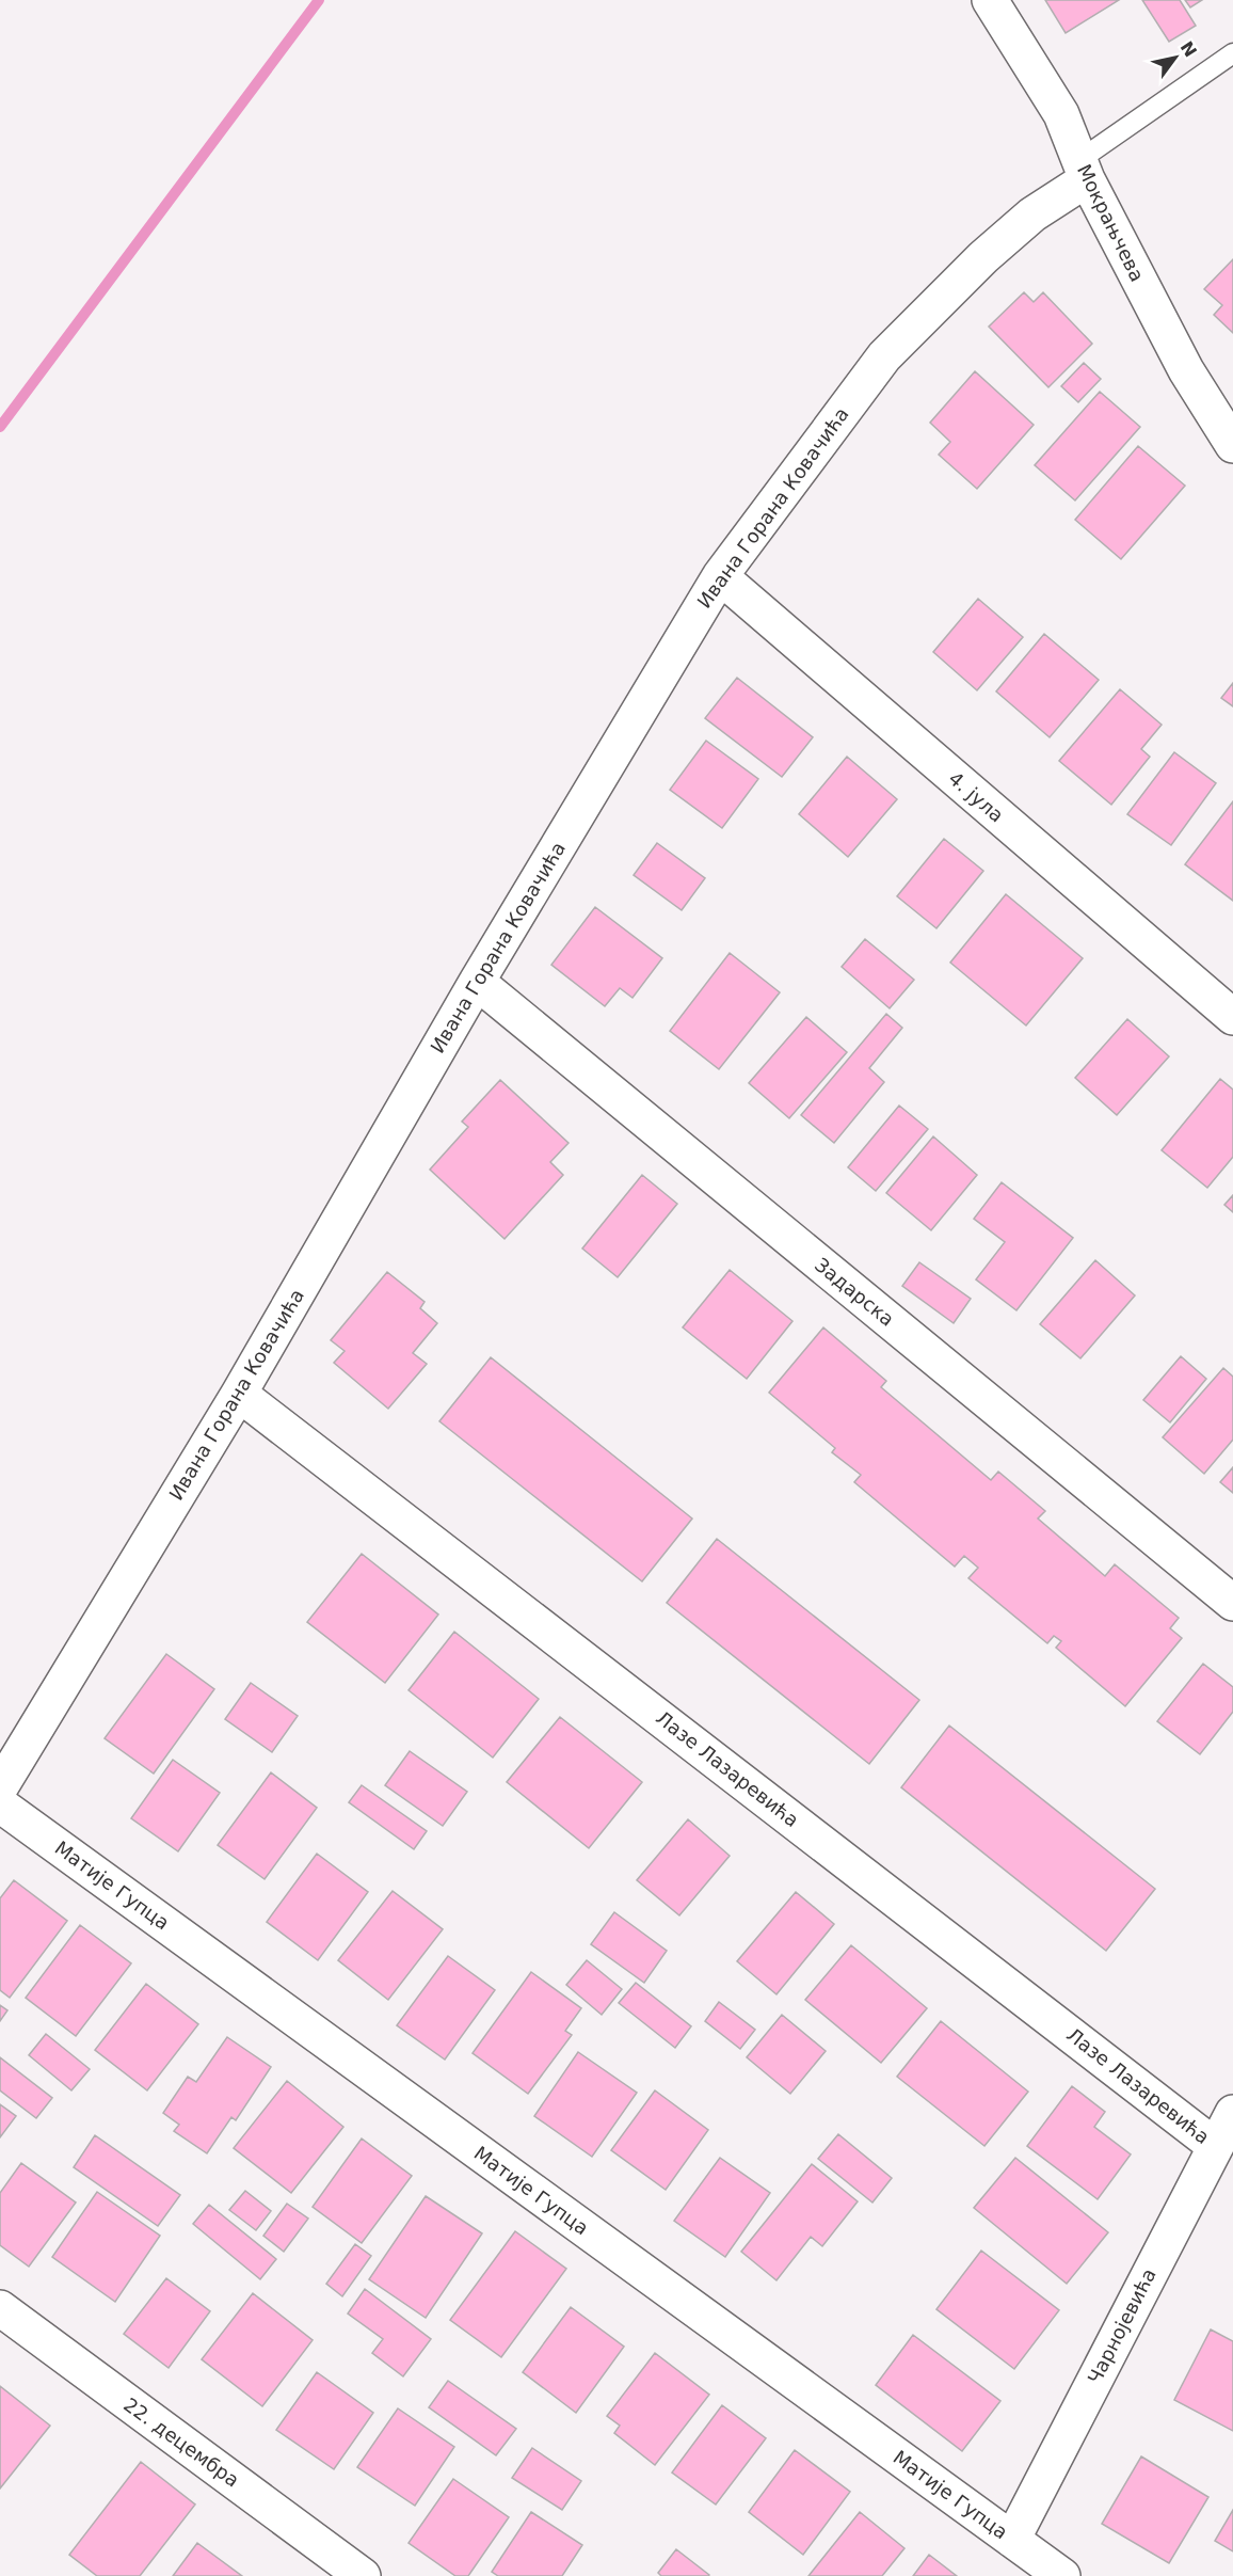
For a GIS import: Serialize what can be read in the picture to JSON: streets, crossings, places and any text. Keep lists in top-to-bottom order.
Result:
{
  "streets": {
    "street": [
      "Мокрањчева",
      "Ивана Горана Ковачића",
      "4. јула",
      "Задарска",
      "Лазе Лазаревића",
      "Матије Гупца",
      "Чарнојевића",
      "22. децембра"
    ]
  },
  "crossings": [
    ["Мокрањчева", "Ивана Горана Ковачића"],
    ["Ивана Горана Ковачића", "4. јула"],
    ["Ивана Горана Ковачића", "Задарска"],
    ["Ивана Горана Ковачића", "Лазе Лазаревића"],
    ["Лазе Лазаревића", "Чарнојевића"],
    ["Матије Гупца", "Чарнојевића"]
  ],
  "north": "top right"
}
